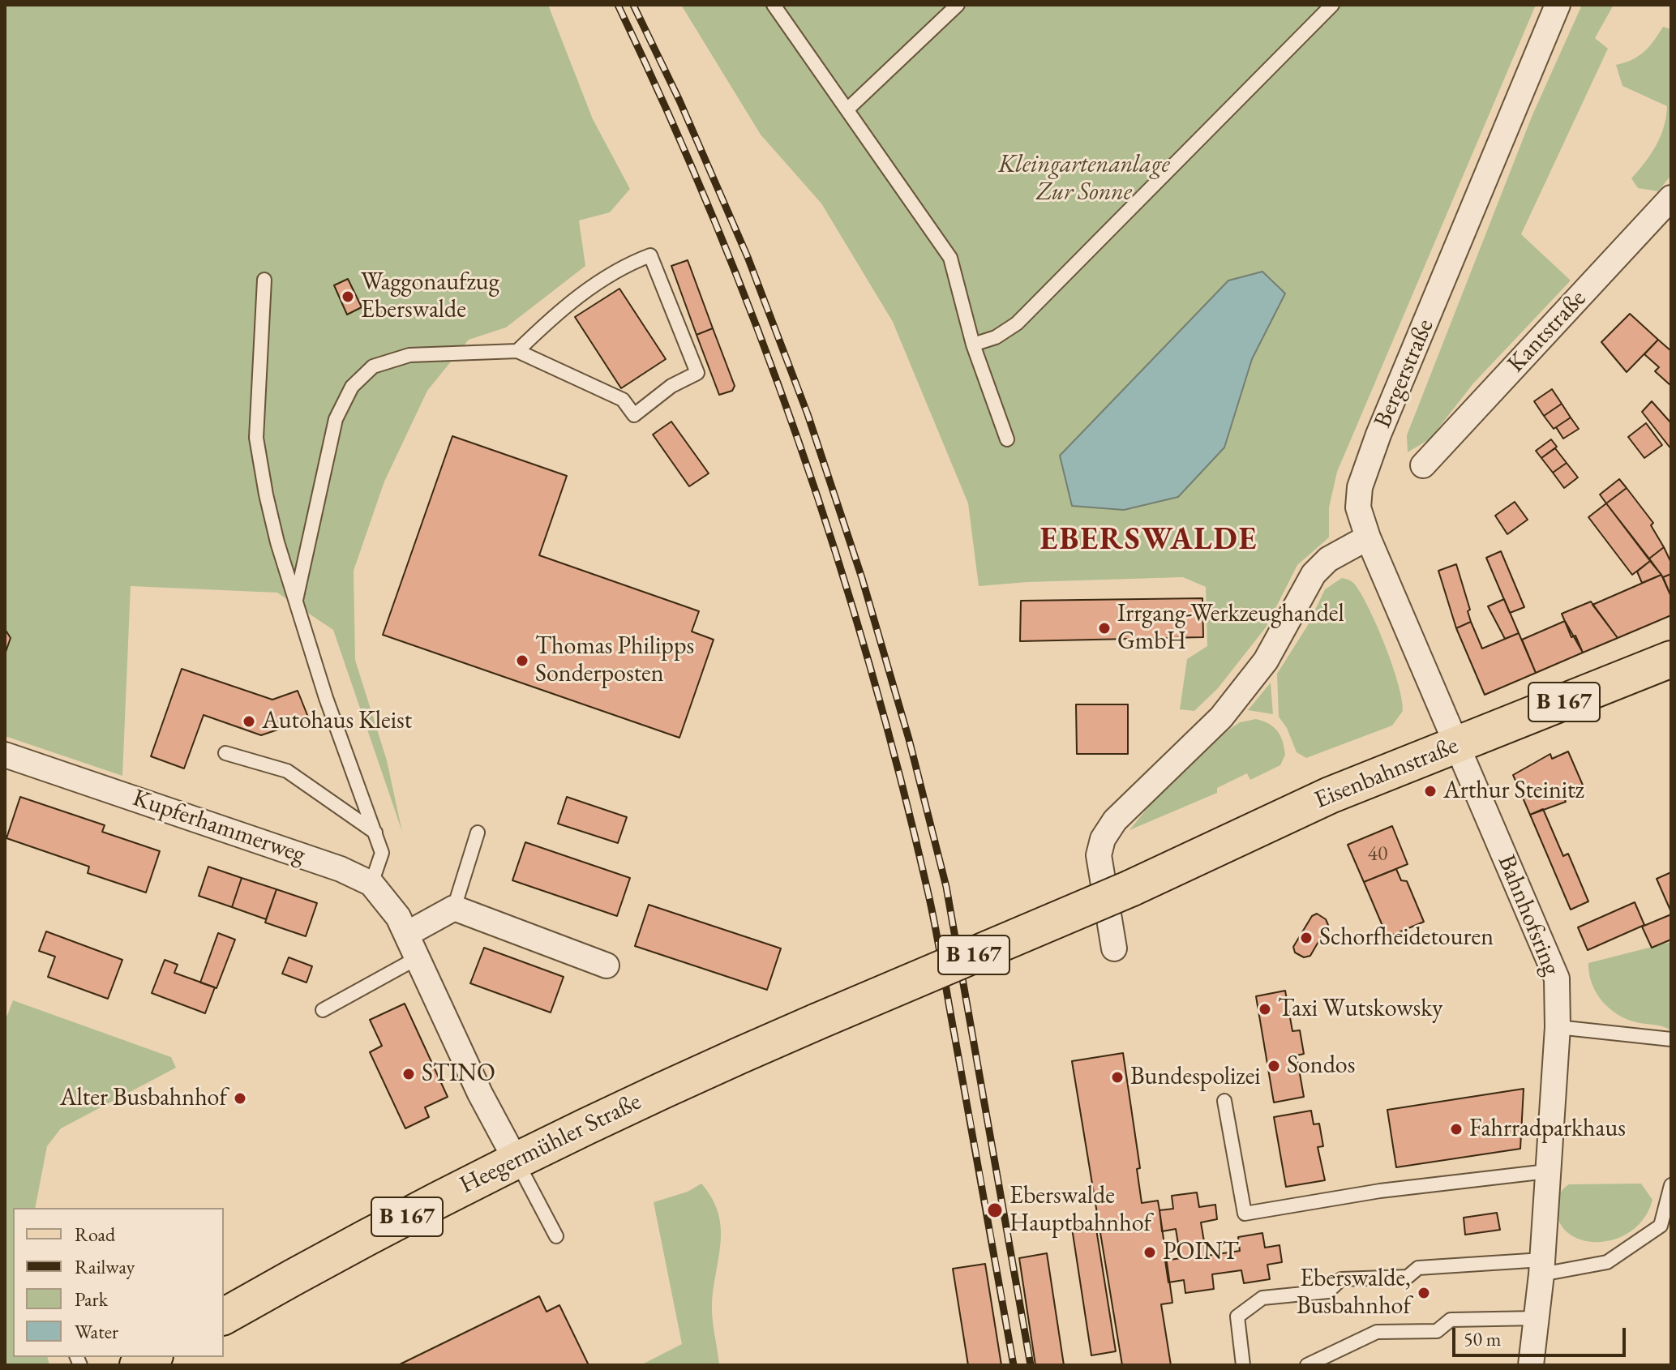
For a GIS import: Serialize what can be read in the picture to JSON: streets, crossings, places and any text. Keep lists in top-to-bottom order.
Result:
{
  "streets": {
    "main road": ["B 167", "Eisenbahnstraße", "Heegermühler Straße"],
    "street": [
      "Kantstraße",
      "Bergerstraße",
      "Kupferhammerweg",
      "Bahnhofsring"
    ]
  },
  "crossings": [
    ["Bergerstraße", "Eisenbahnstraße"],
    ["Bergerstraße", "Bahnhofsring"],
    ["Eisenbahnstraße", "Bahnhofsring"],
    ["Eisenbahnstraße", "Heegermühler Straße"],
    ["Kupferhammerweg", "Heegermühler Straße"]
  ],
  "districts": ["EBERSWALDE"],
  "parks": ["Kleingartenanlage Zur Sonne"],
  "places": [
    "Waggonaufzug Eberswalde",
    "Irrgang-Werkzeughandel GmbH",
    "Thomas Philipps Sonderposten",
    "Autohaus Kleist",
    "Arthur Steinitz",
    "Schorfheidetouren",
    "Taxi Wutskowsky",
    "Sondos",
    "STINO",
    "Bundespolizei",
    "Alter Busbahnhof",
    "Fahrradparkhaus",
    "Eberswalde Hauptbahnhof",
    "POINT",
    "Eberswalde, Busbahnhof"
  ],
  "house_numbers": ["40"],
  "legend": [
    "Road",
    "Railway",
    "Park",
    "Water"
  ],
  "scale_bar": "50 m"
}
